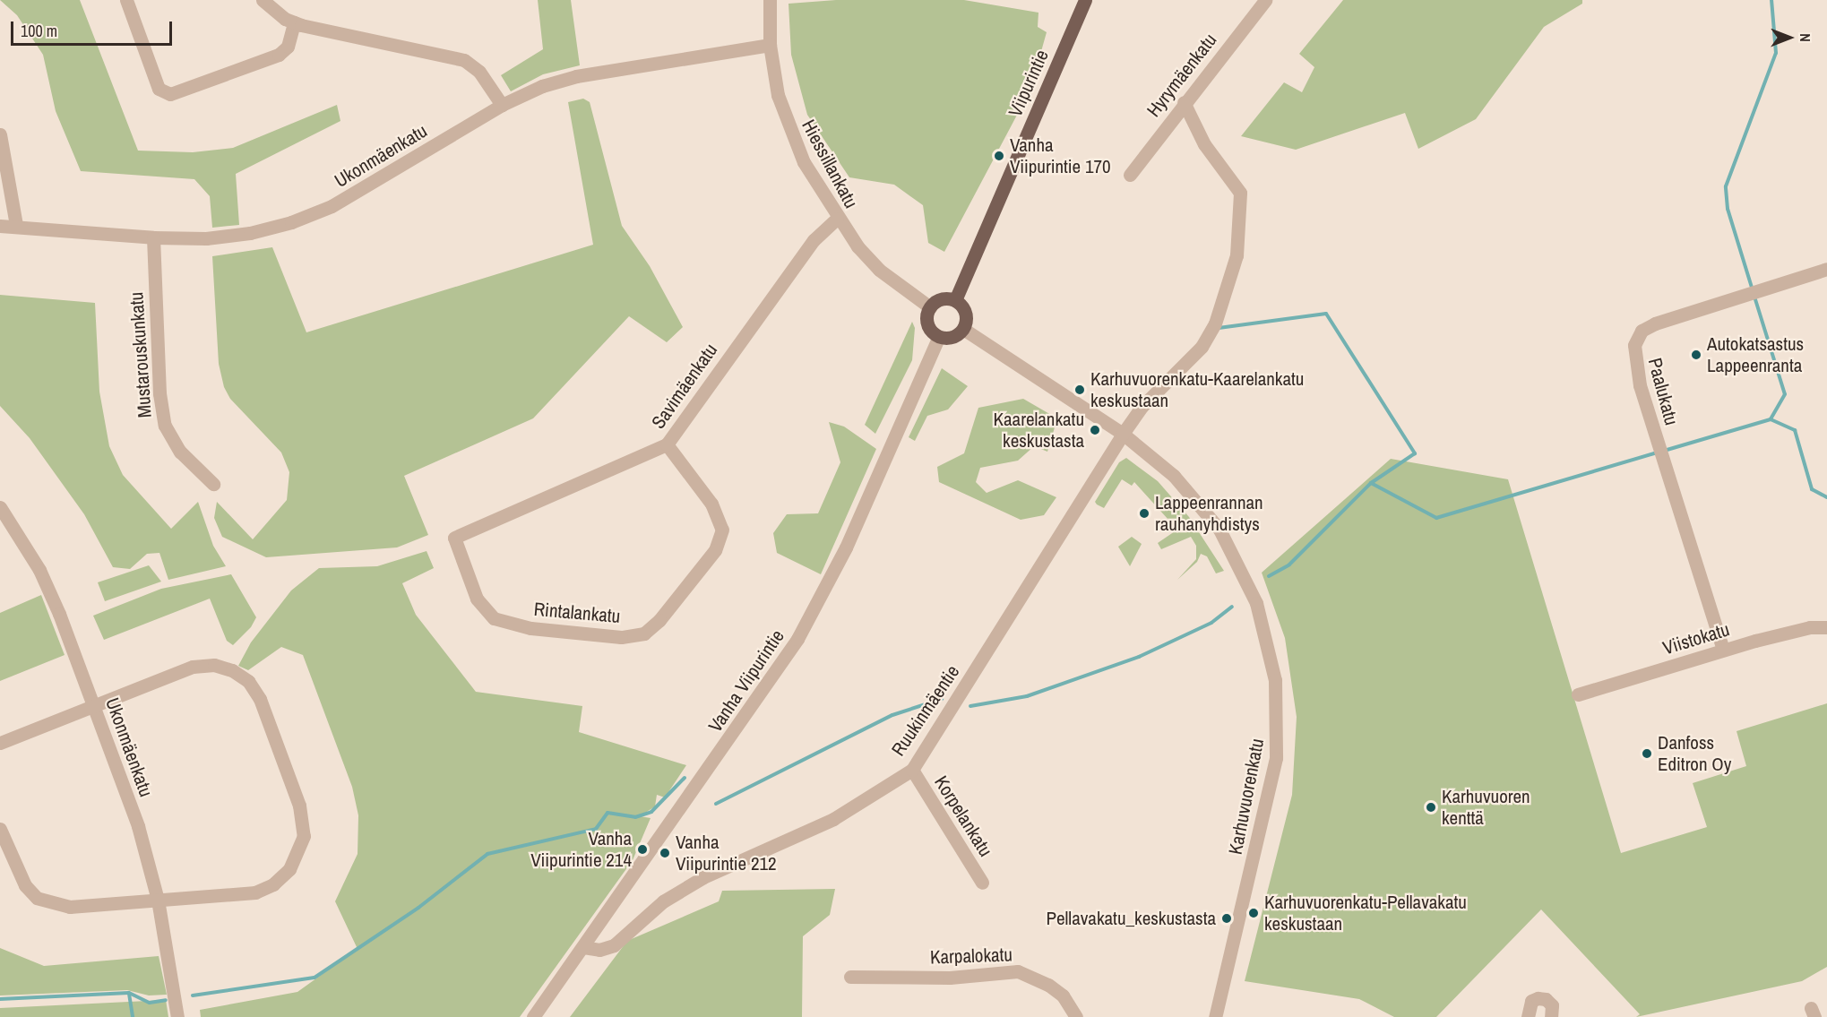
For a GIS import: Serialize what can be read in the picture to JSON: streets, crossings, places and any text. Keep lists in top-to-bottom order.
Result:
{
  "streets": {
    "main road": ["Viipurintie"],
    "street": [
      "Hyrymäenkatu",
      "Ukonmäenkatu",
      "Hiessillankatu",
      "Mustarouskunkatu",
      "Savimäenkatu",
      "Paalukatu",
      "Rintalankatu",
      "Viistokatu",
      "Vanha Viipurintie",
      "Ruukinmäentie",
      "Karhuvuorenkatu",
      "Korpelankatu",
      "Karpalokatu"
    ]
  },
  "crossings": [
    ["Hyrymäenkatu", "Ruukinmäentie"],
    ["Viipurintie", "Hiessillankatu"],
    ["Viipurintie", "Vanha Viipurintie"],
    ["Viipurintie", "Karhuvuorenkatu"],
    ["Ukonmäenkatu", "Hiessillankatu"],
    ["Ukonmäenkatu", "Mustarouskunkatu"],
    ["Hiessillankatu", "Savimäenkatu"],
    ["Hiessillankatu", "Vanha Viipurintie"],
    ["Hiessillankatu", "Karhuvuorenkatu"],
    ["Savimäenkatu", "Rintalankatu"],
    ["Paalukatu", "Viistokatu"],
    ["Vanha Viipurintie", "Ruukinmäentie"],
    ["Vanha Viipurintie", "Karhuvuorenkatu"],
    ["Ruukinmäentie", "Karhuvuorenkatu"],
    ["Ruukinmäentie", "Korpelankatu"]
  ],
  "places": [
    "Vanha Viipurintie 170",
    "Autokatsastus Lappeenranta",
    "Karhuvuorenkatu-Kaarelankatu keskustaan",
    "Kaarelankatu keskustasta",
    "Lappeenrannan rauhanyhdistys",
    "Danfoss Editron Oy",
    "Karhuvuoren kenttä",
    "Vanha Viipurintie 214",
    "Vanha Viipurintie 212",
    "Karhuvuorenkatu-Pellavakatu keskustaan",
    "Pellavakatu_keskustasta"
  ],
  "scale_bar": "100 m",
  "north": "right"
}
